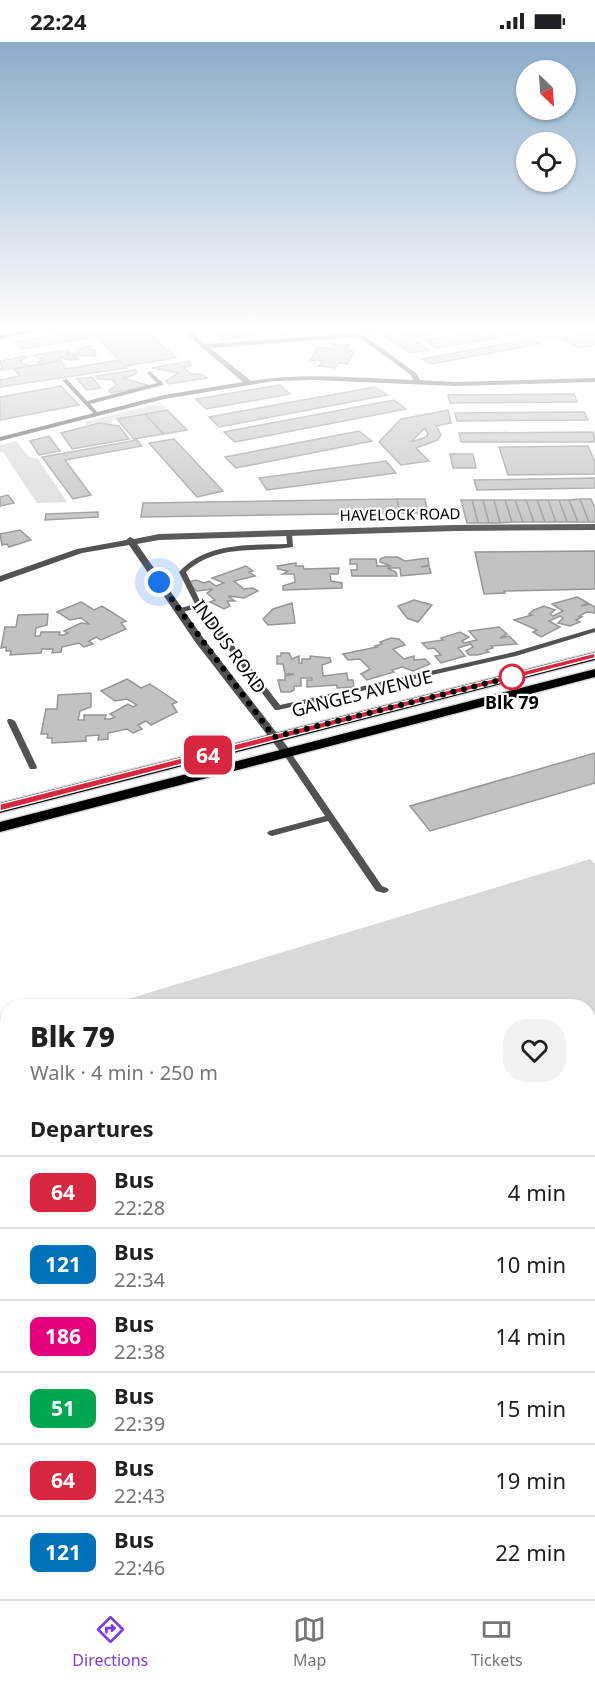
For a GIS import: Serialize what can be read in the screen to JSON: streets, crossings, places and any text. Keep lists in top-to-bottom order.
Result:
{
  "streets": {
    "main road": ["GANGES AVENUE"],
    "street": ["HAVELOCK ROAD", "INDUS ROAD"]
  },
  "crossings": [
    ["HAVELOCK ROAD", "INDUS ROAD"],
    ["INDUS ROAD", "GANGES AVENUE"]
  ],
  "places": ["Blk 79"],
  "lines": ["bus line 64"],
  "north": "bottom right",
  "page": {
    "status": "22:24",
    "on_map": "64",
    "heading": [
      ["Blk 79", "Walk · 4 min · 250 m"],
      "Departures"
    ],
    "list": [
      {
        "mark": "64",
        "name": "Bus",
        "note": "22:28",
        "value": "4 min"
      },
      {
        "mark": "121",
        "name": "Bus",
        "note": "22:34",
        "value": "10 min"
      },
      {
        "mark": "186",
        "name": "Bus",
        "note": "22:38",
        "value": "14 min"
      },
      {
        "mark": "51",
        "name": "Bus",
        "note": "22:39",
        "value": "15 min"
      },
      {
        "mark": "64",
        "name": "Bus",
        "note": "22:43",
        "value": "19 min"
      },
      {
        "mark": "121",
        "name": "Bus",
        "note": "22:46",
        "value": "22 min"
      }
    ],
    "tabs": ["Directions", "Map", "Tickets"]
  }
}
